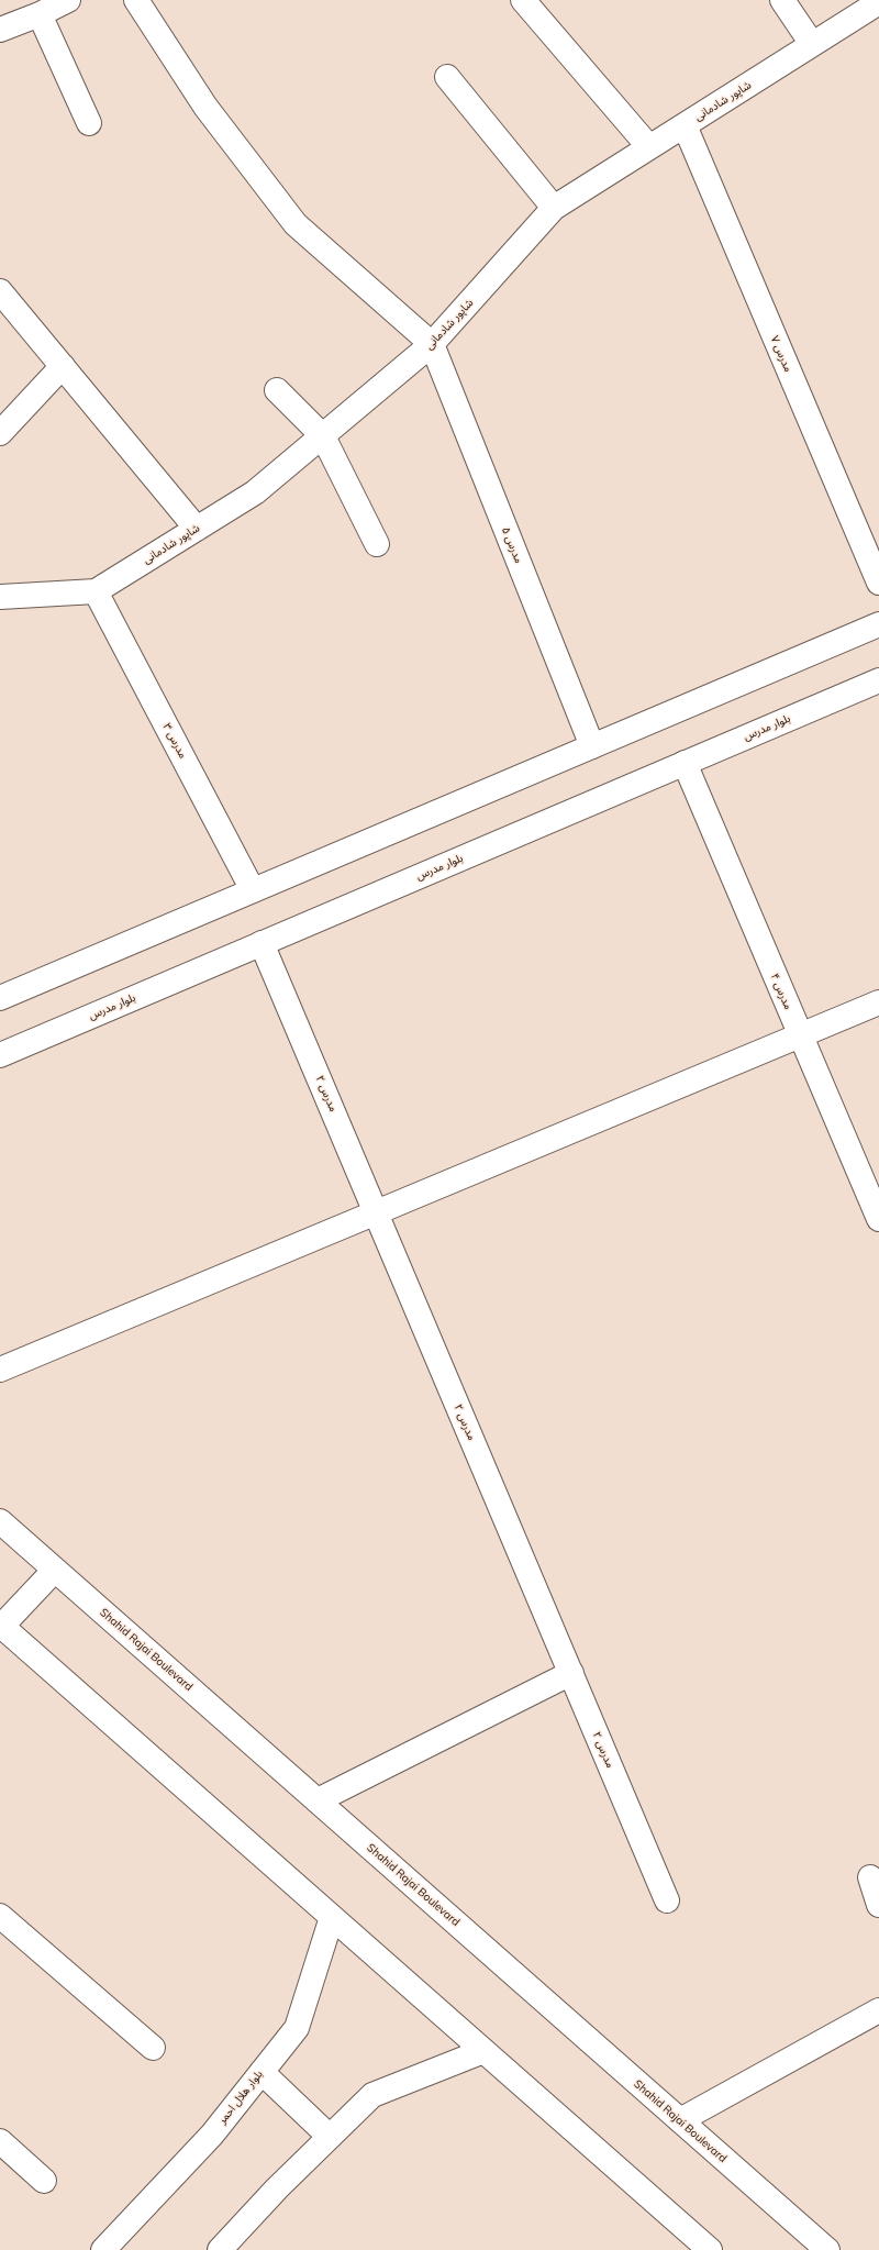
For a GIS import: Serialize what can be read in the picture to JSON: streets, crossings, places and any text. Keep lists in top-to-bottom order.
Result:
{
  "streets": {
    "street": [
      "شاپور شادمانی",
      "مدرس ۷",
      "مدرس ۵",
      "بلوار مدرس",
      "مدرس ۳",
      "مدرس ۴",
      "مدرس ۲",
      "Shahid Rajai Boulevard",
      "بلوار هلال احمر"
    ]
  },
  "crossings": [
    ["شاپور شادمانی", "مدرس ۷"],
    ["شاپور شادمانی", "مدرس ۵"],
    ["شاپور شادمانی", "مدرس ۳"],
    ["بلوار مدرس", "مدرس ۴"],
    ["بلوار مدرس", "مدرس ۲"]
  ]
}
